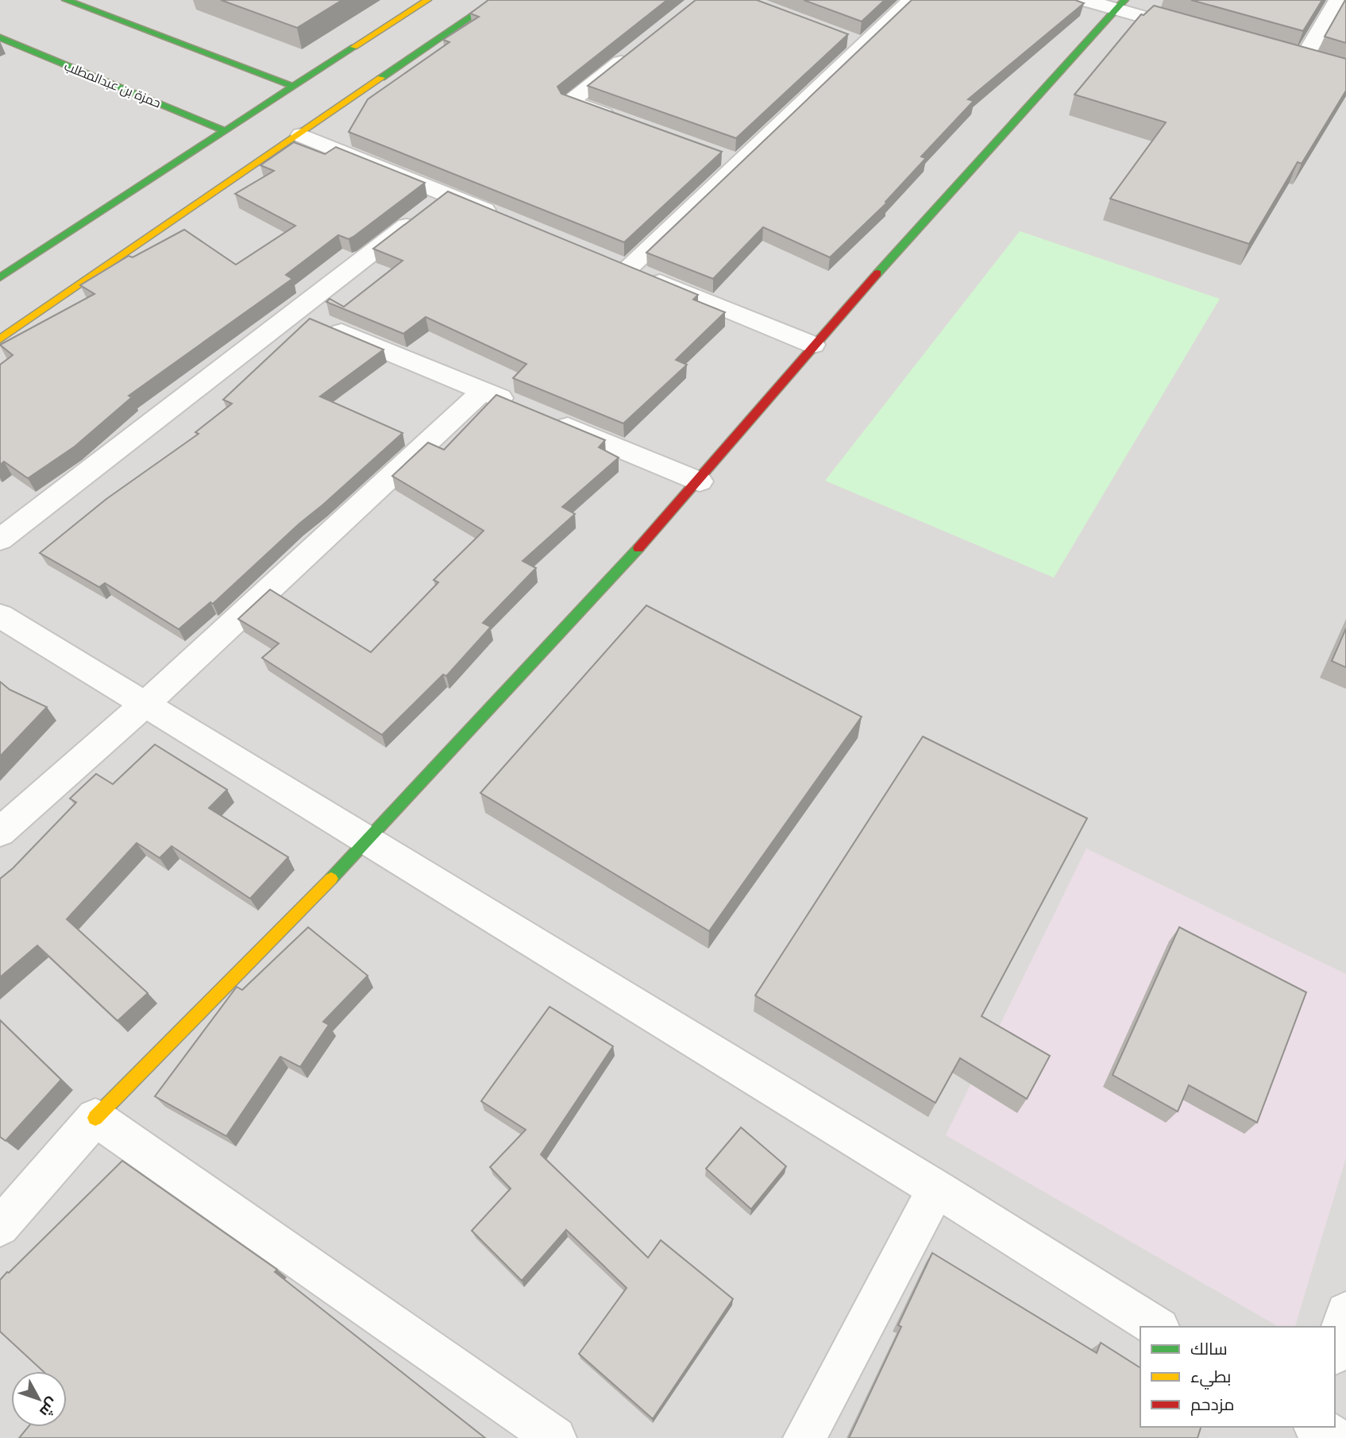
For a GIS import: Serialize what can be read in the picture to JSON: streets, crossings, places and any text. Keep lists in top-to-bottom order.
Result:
{
  "streets": {
    "street": ["حمزة بن عبدالمطلب"]
  },
  "legend": ["سالك", "بطيء", "مزدحم"],
  "north": "bottom right"
}
